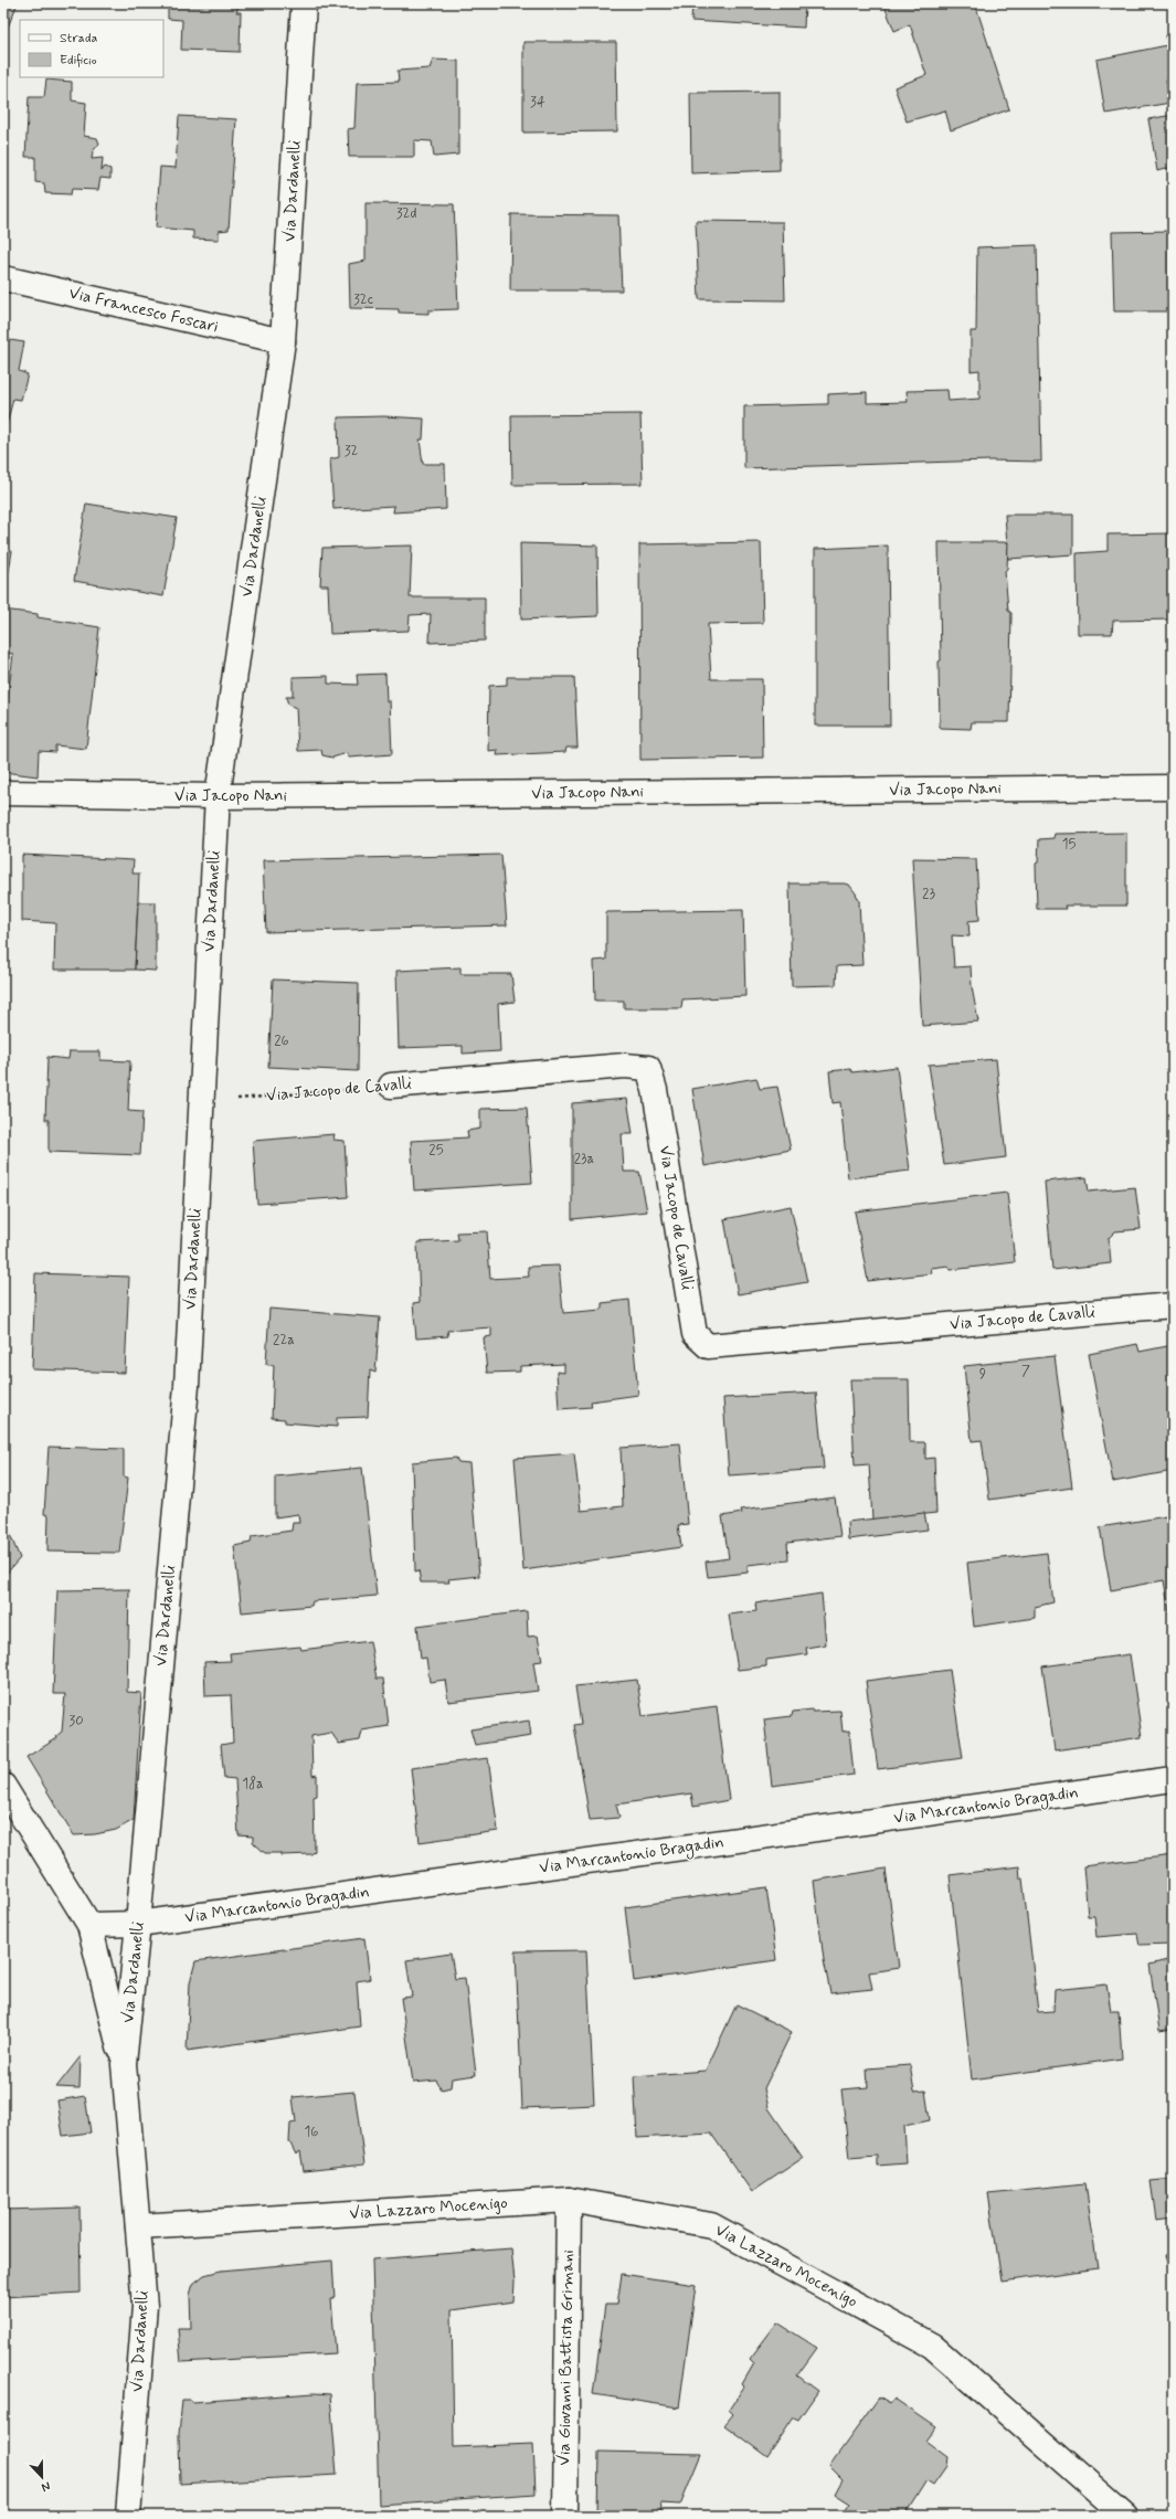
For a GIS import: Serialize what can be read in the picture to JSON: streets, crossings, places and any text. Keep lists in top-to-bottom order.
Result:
{
  "streets": {
    "street": [
      "Via Dardanelli",
      "Via Francesco Foscari",
      "Via Jacopo Nani",
      "Via Jacopo de Cavalli",
      "Via Marcantonio Bragadin",
      "Via Lazzaro Mocenigo",
      "Via Giovanni Battista Grimani"
    ]
  },
  "crossings": [
    ["Via Dardanelli", "Via Francesco Foscari"],
    ["Via Dardanelli", "Via Jacopo Nani"],
    ["Via Dardanelli", "Via Jacopo de Cavalli"],
    ["Via Dardanelli", "Via Marcantonio Bragadin"],
    ["Via Dardanelli", "Via Lazzaro Mocenigo"],
    ["Via Lazzaro Mocenigo", "Via Giovanni Battista Grimani"]
  ],
  "house_numbers": [
    "34",
    "32d",
    "32c",
    "32",
    "15",
    "23",
    "26",
    "25",
    "23a",
    "22a",
    "7",
    "9",
    "30",
    "18a",
    "16"
  ],
  "legend": ["Strada", "Edificio"],
  "north": "bottom"
}
